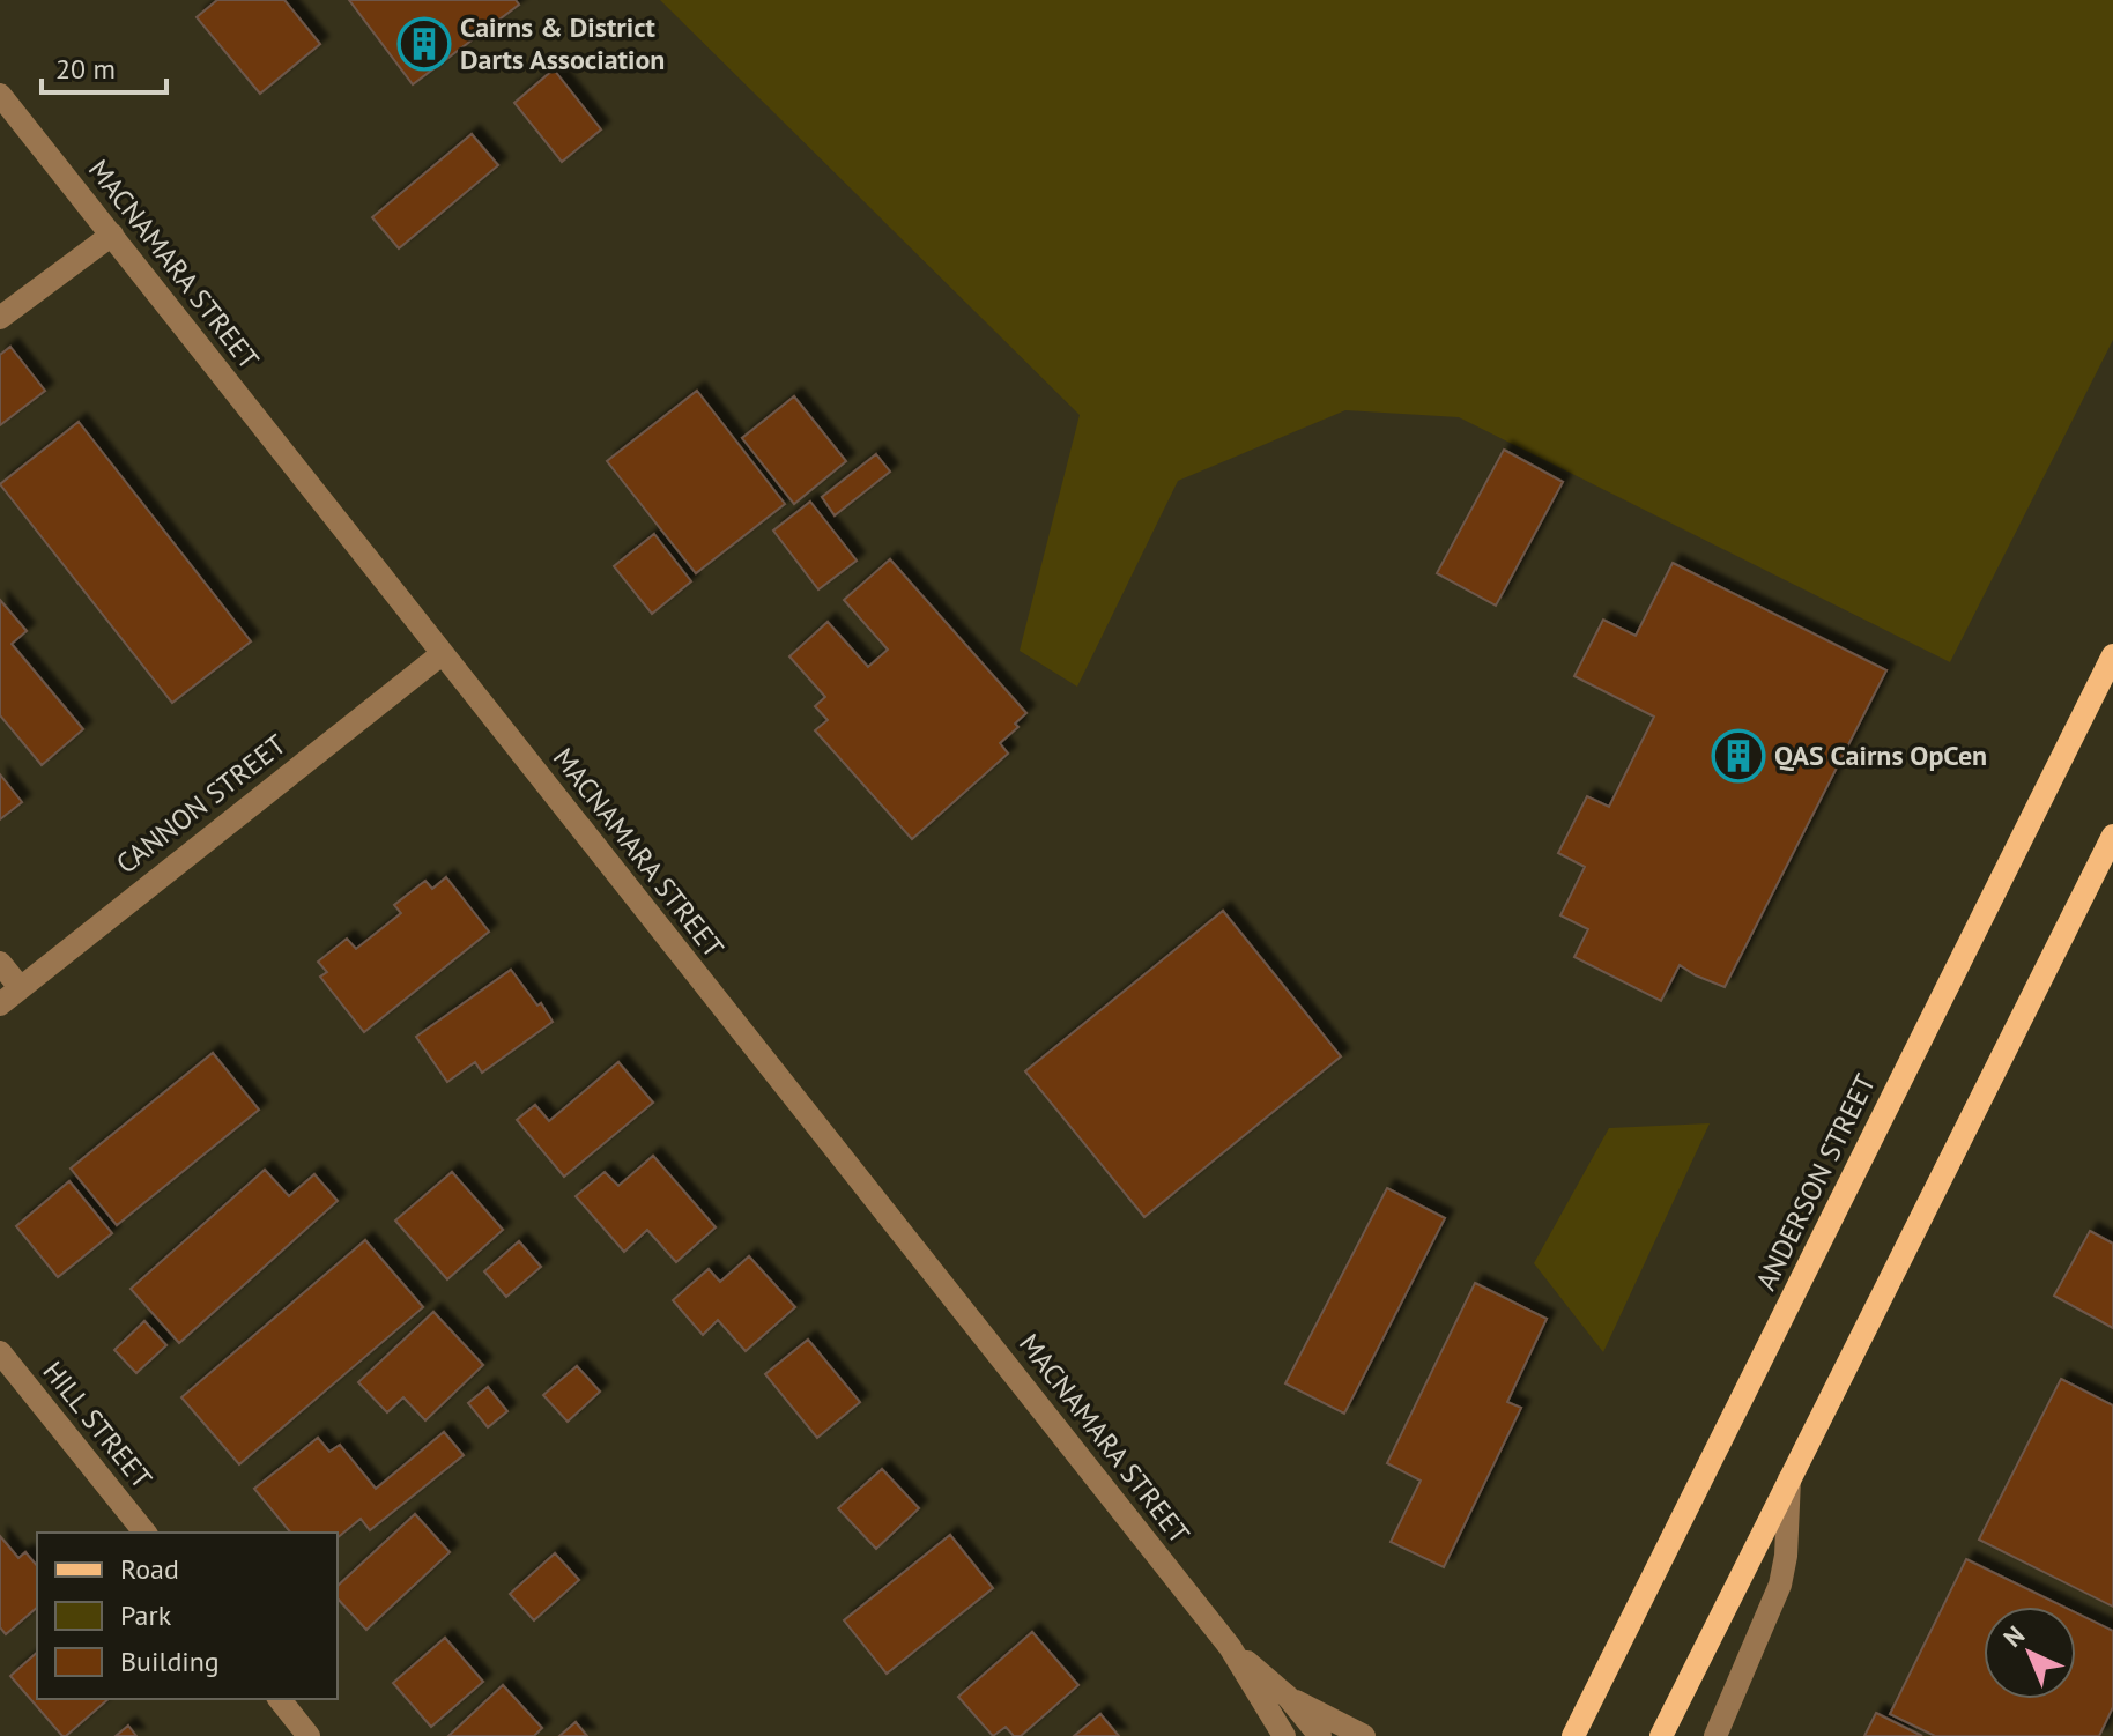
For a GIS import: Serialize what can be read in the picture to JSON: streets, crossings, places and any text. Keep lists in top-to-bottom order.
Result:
{
  "streets": {
    "main road": ["ANDERSON STREET"],
    "street": ["MACNAMARA STREET", "CANNON STREET", "HILL STREET"]
  },
  "crossings": [
    ["MACNAMARA STREET", "CANNON STREET"]
  ],
  "places": {
    "building": ["Cairns & District Darts Association", "QAS Cairns OpCen"]
  },
  "legend": ["Road", "Park", "Building"],
  "scale_bar": "20 m",
  "north": "top left"
}
